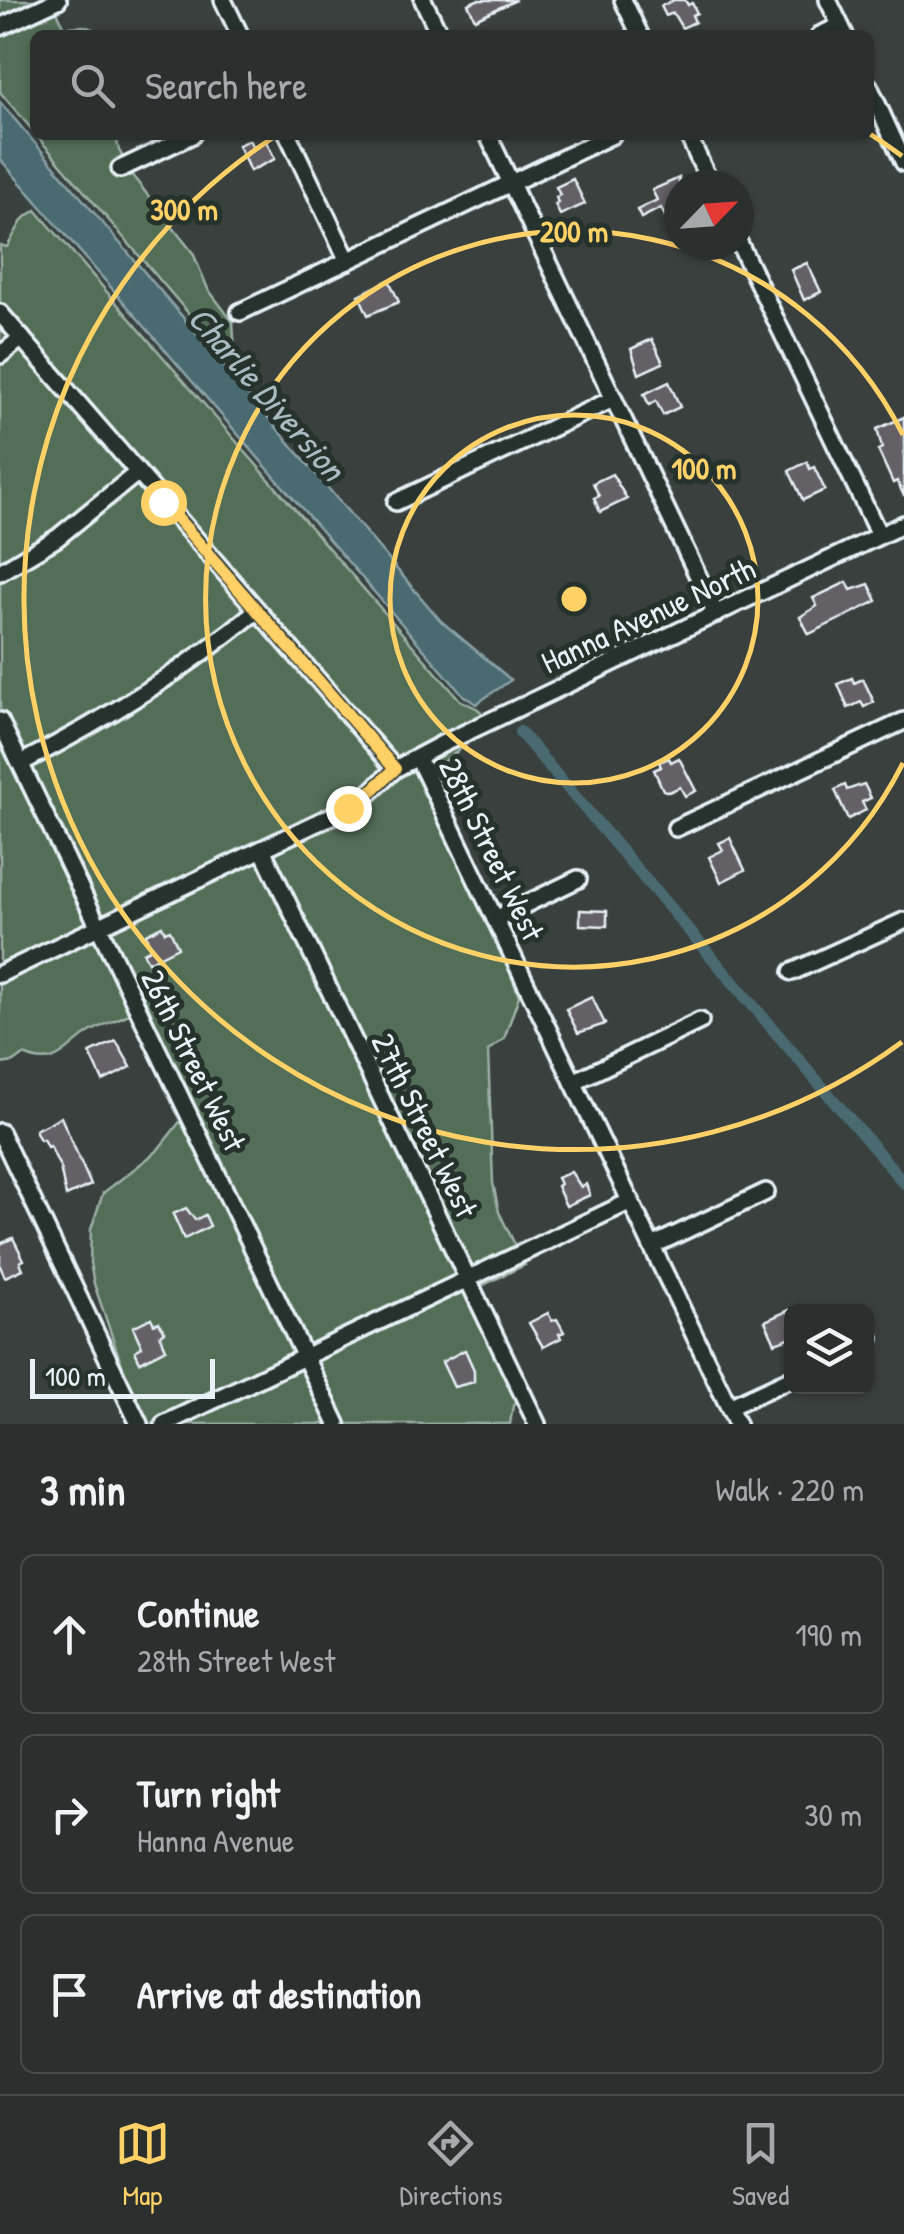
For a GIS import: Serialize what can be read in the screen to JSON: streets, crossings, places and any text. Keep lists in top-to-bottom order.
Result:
{
  "streets": {
    "street": [
      "Hanna Avenue North",
      "28th Street West",
      "26th Street West",
      "27th Street West"
    ]
  },
  "crossings": [
    ["Hanna Avenue North", "28th Street West"]
  ],
  "water": ["Charlie Diversion"],
  "scale_bar": "100 m",
  "north": "top right",
  "page": {
    "search": "Search here",
    "scale": "100 m",
    "heading": ["3 min", "Walk · 220 m"],
    "list": [
      ["Continue", "28th Street West", "190 m"],
      ["Turn right", "Hanna Avenue", "30 m"],
      "Arrive at destination"
    ],
    "nav": ["Map", "Directions", "Saved"]
  },
  "rings": ["300 m", "200 m", "100 m"]
}
